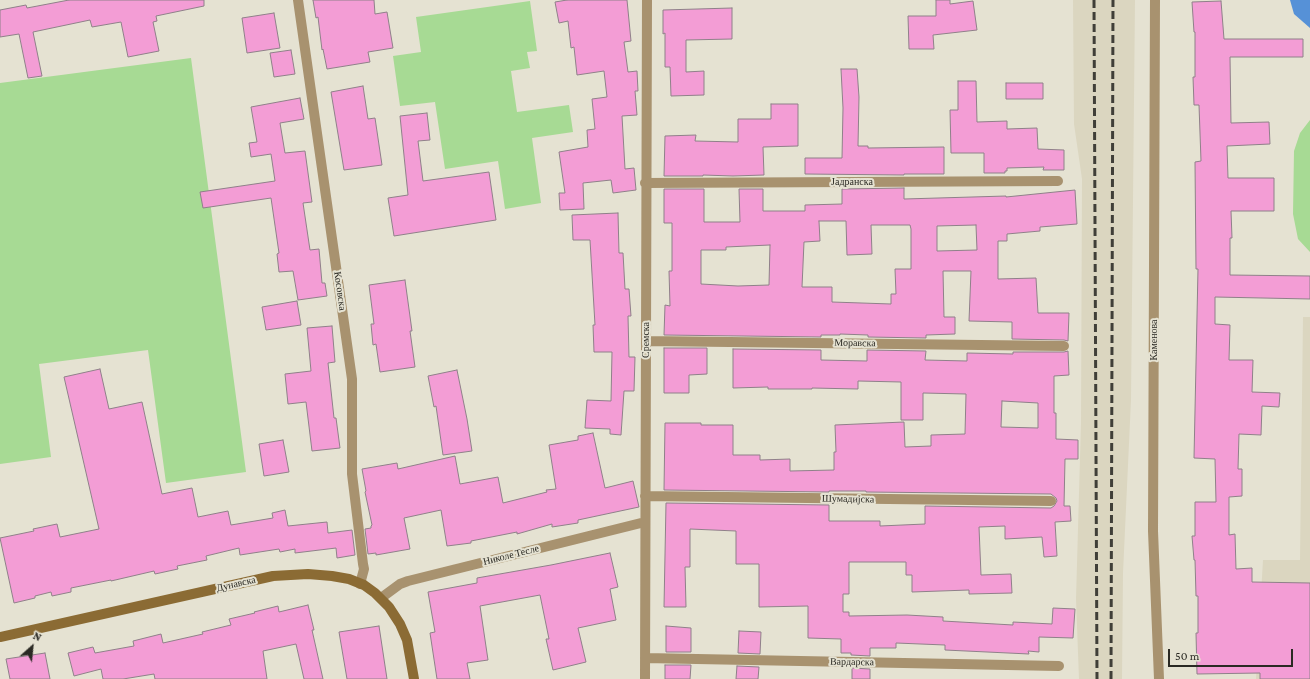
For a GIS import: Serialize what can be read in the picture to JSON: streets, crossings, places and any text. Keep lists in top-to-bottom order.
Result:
{
  "streets": {
    "main road": ["Дунавска"],
    "street": [
      "Јадранска",
      "Косовска",
      "Сремска",
      "Каменова",
      "Моравска",
      "Шумадијска",
      "Николе Тесле",
      "Вардарска"
    ]
  },
  "crossings": [
    ["Јадранска", "Сремска"],
    ["Косовска", "Дунавска"],
    ["Сремска", "Моравска"],
    ["Сремска", "Шумадијска"],
    ["Сремска", "Николе Тесле"],
    ["Сремска", "Вардарска"],
    ["Николе Тесле", "Дунавска"]
  ],
  "scale_bar": "50 m",
  "north": "top right"
}
